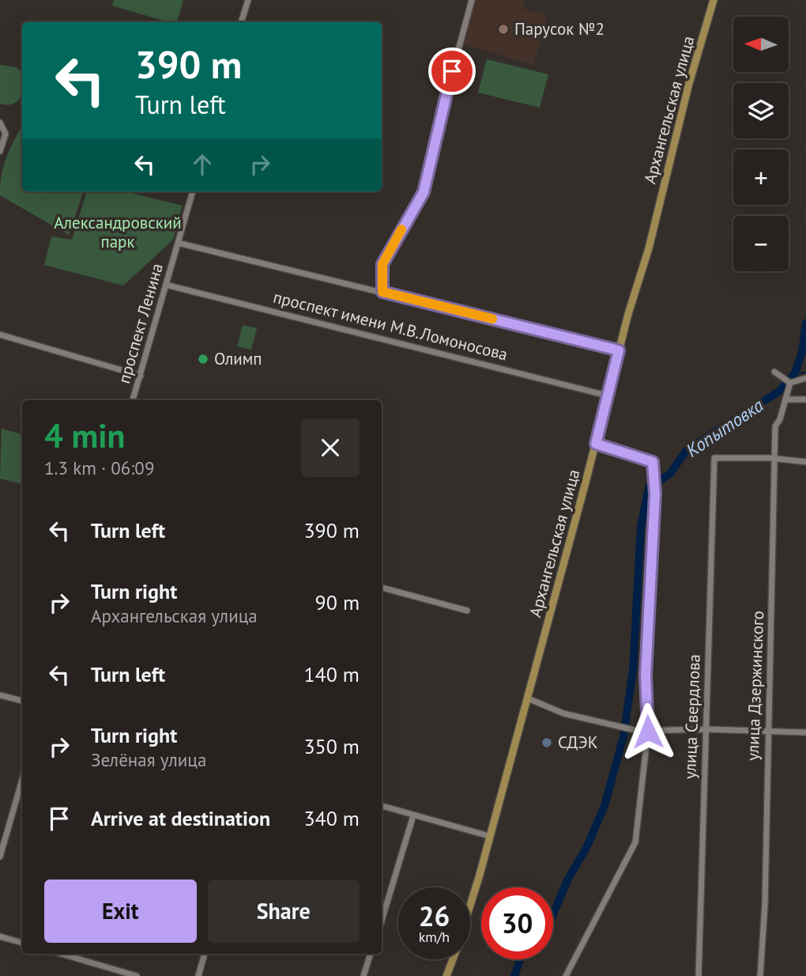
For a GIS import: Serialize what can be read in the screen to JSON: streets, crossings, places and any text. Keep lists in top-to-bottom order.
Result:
{
  "streets": {
    "main road": ["Архангельская улица"],
    "street": [
      "проспект Ленина",
      "проспект имени М.В.Ломоносова",
      "улица Дзержинского",
      "улица Свердлова"
    ]
  },
  "crossings": [
    ["Архангельская улица", "проспект имени М.В.Ломоносова"],
    ["проспект Ленина", "проспект имени М.В.Ломоносова"],
    ["улица Дзержинского", "улица Свердлова"]
  ],
  "water": ["Копытовка"],
  "parks": ["Александровский парк"],
  "places": ["Парусок №2", "Олимп", "СДЭК"],
  "north": "left",
  "page": {
    "map_buttons": ["+", "−"],
    "turn": ["390 m", "Turn left"],
    "heading": ["4 min", "1.3 km · 06:09"],
    "list": [
      {
        "name": "Turn left",
        "value": "390 m"
      },
      {
        "name": "Turn right",
        "note": "Архангельская улица",
        "value": "90 m"
      },
      {
        "name": "Turn left",
        "value": "140 m"
      },
      {
        "name": "Turn right",
        "note": "Зелёная улица",
        "value": "350 m"
      },
      {
        "name": "Arrive at destination",
        "value": "340 m"
      }
    ],
    "buttons": ["Exit", "Share"],
    "speed": "26 km/h",
    "limit": "30"
  }
}
